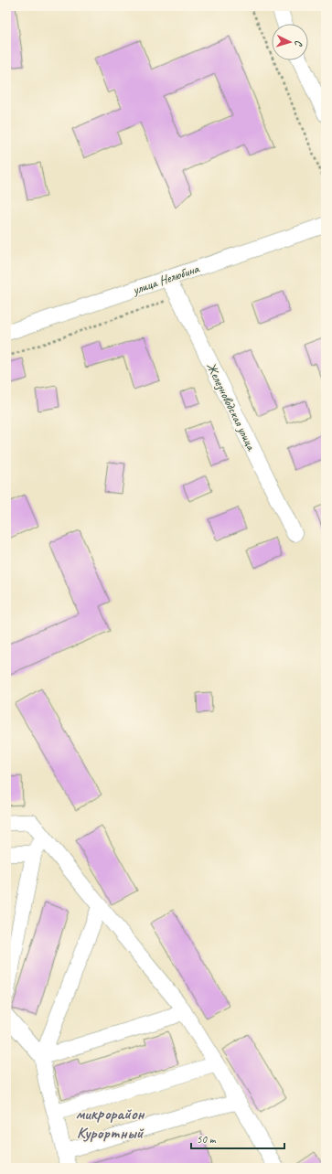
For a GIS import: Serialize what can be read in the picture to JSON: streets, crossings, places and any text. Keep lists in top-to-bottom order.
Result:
{
  "streets": {
    "street": ["улица Нелюбина", "Железноводская улица"]
  },
  "crossings": [
    ["улица Нелюбина", "Железноводская улица"]
  ],
  "districts": ["микрорайон Курортный"],
  "scale_bar": "50 m",
  "north": "right"
}
